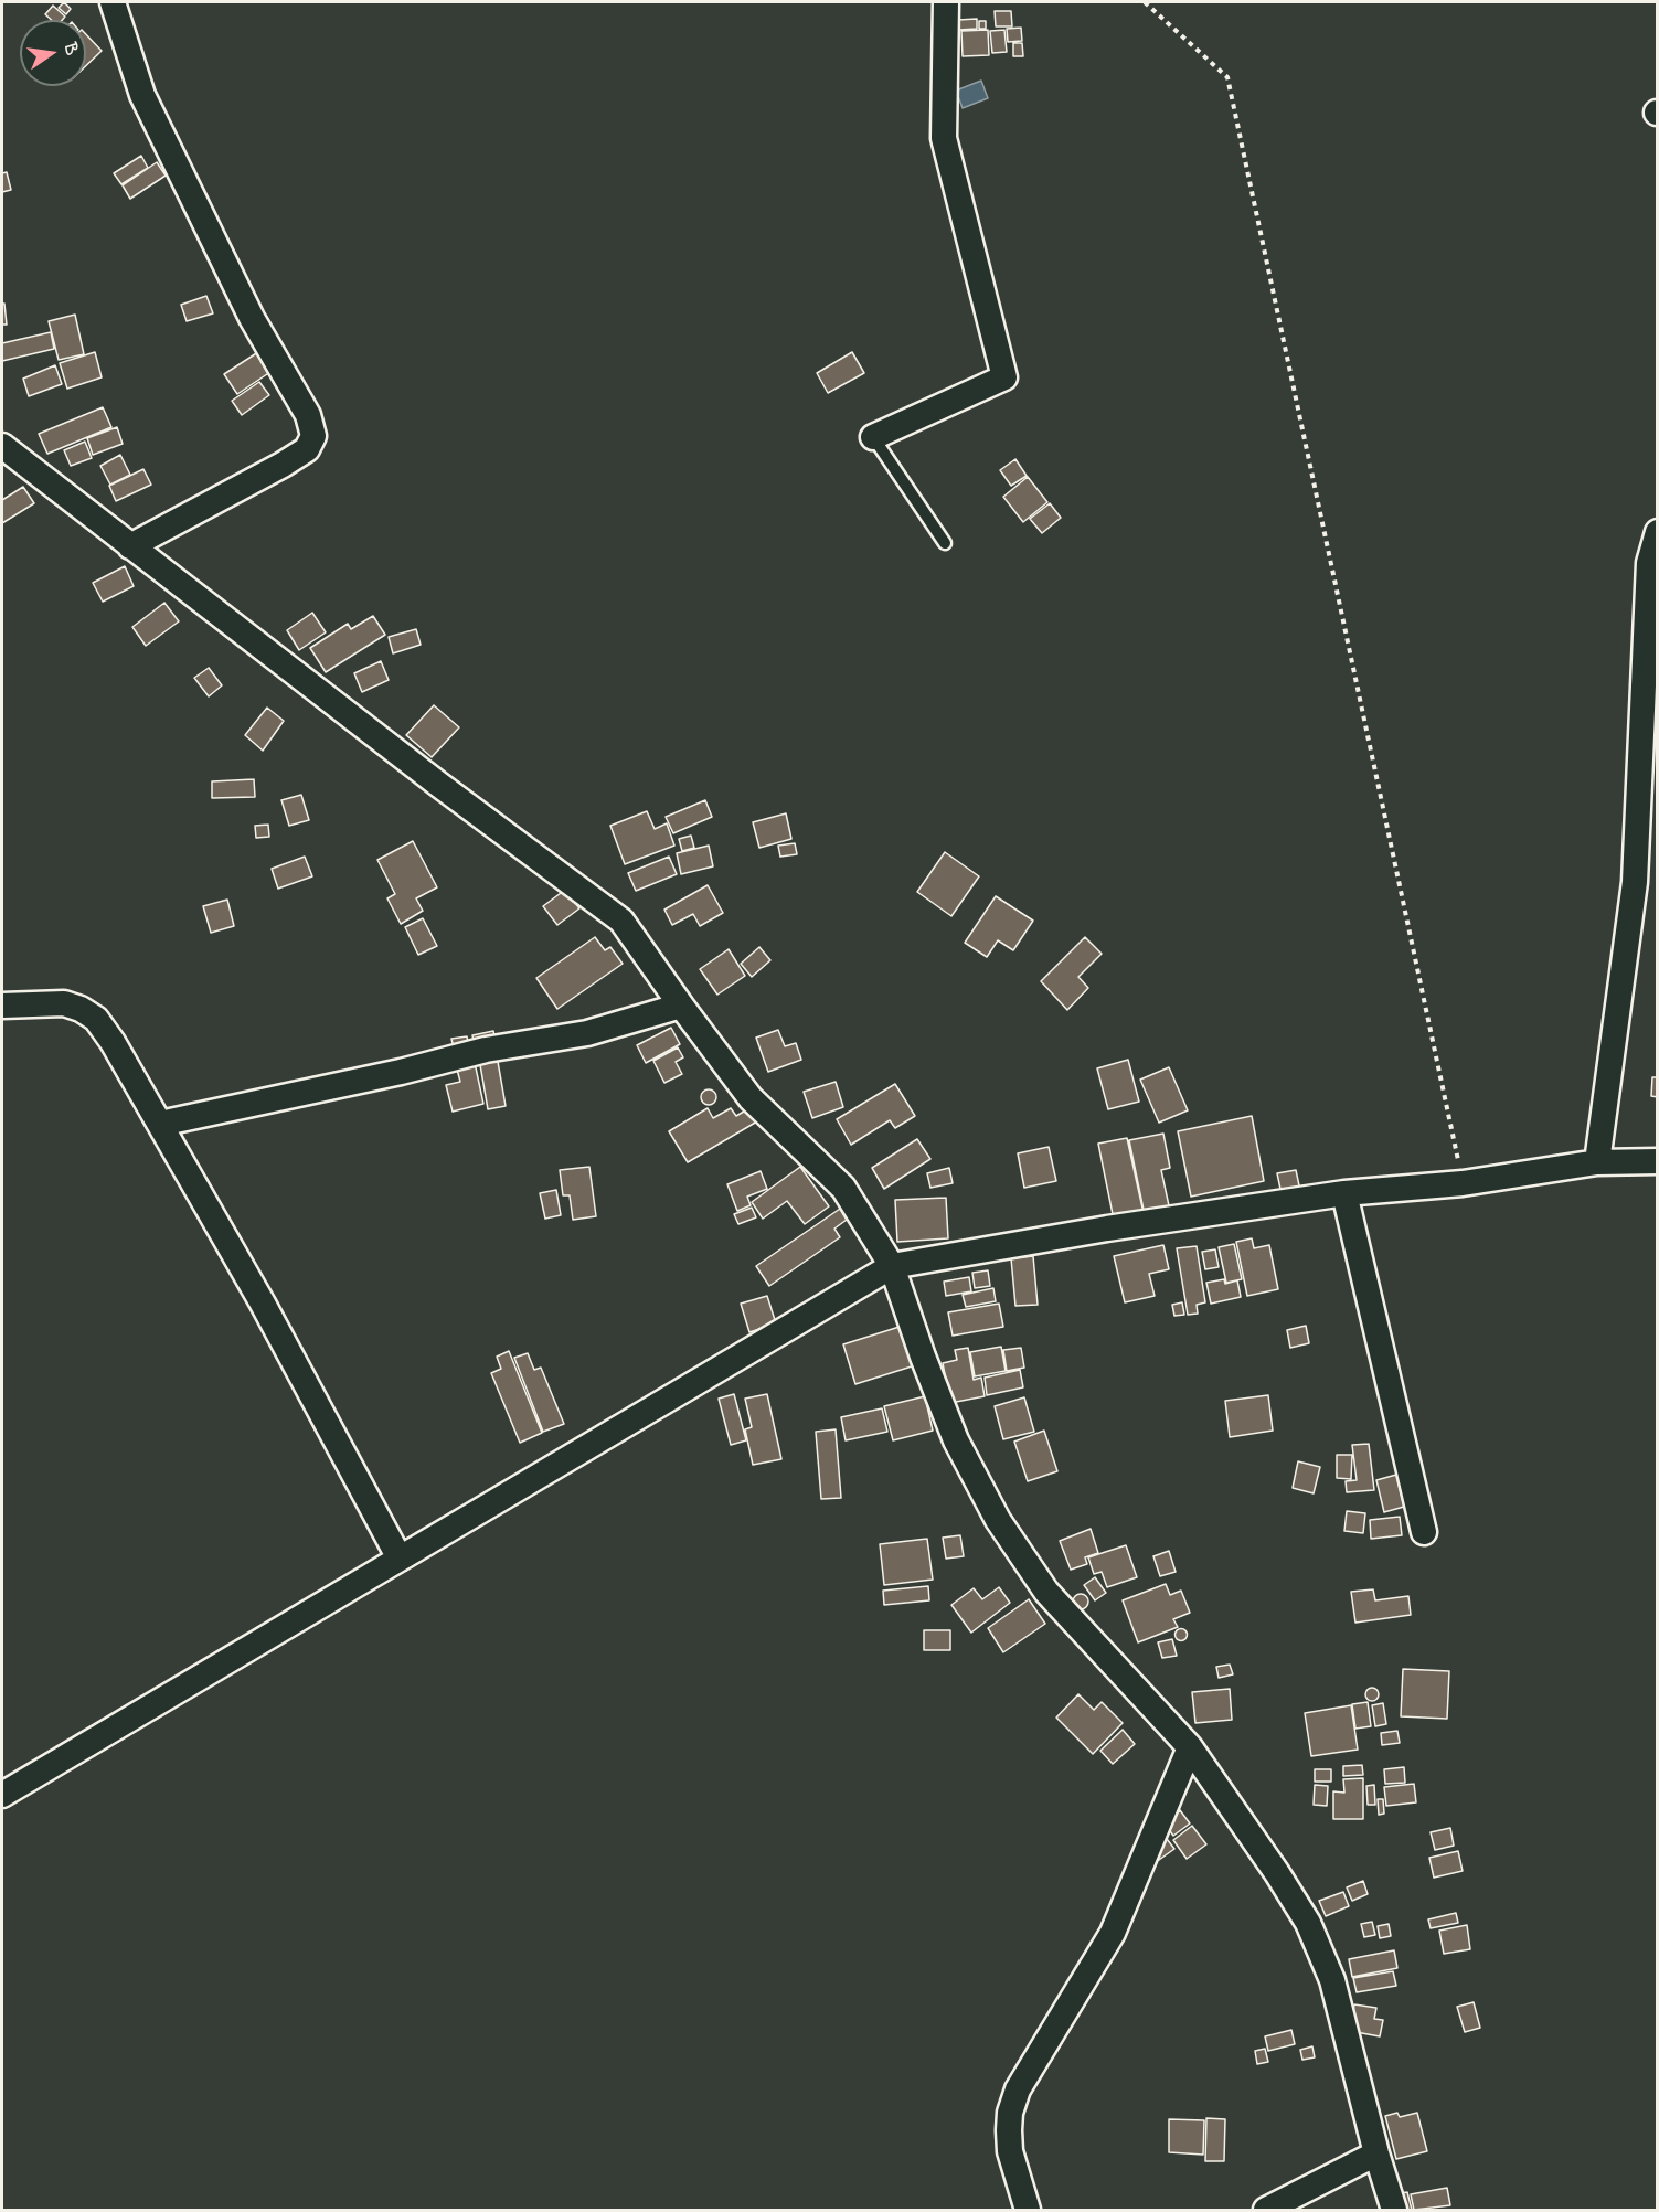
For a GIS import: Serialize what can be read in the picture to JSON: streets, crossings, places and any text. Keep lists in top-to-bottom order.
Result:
{
  "north": "right"
}
